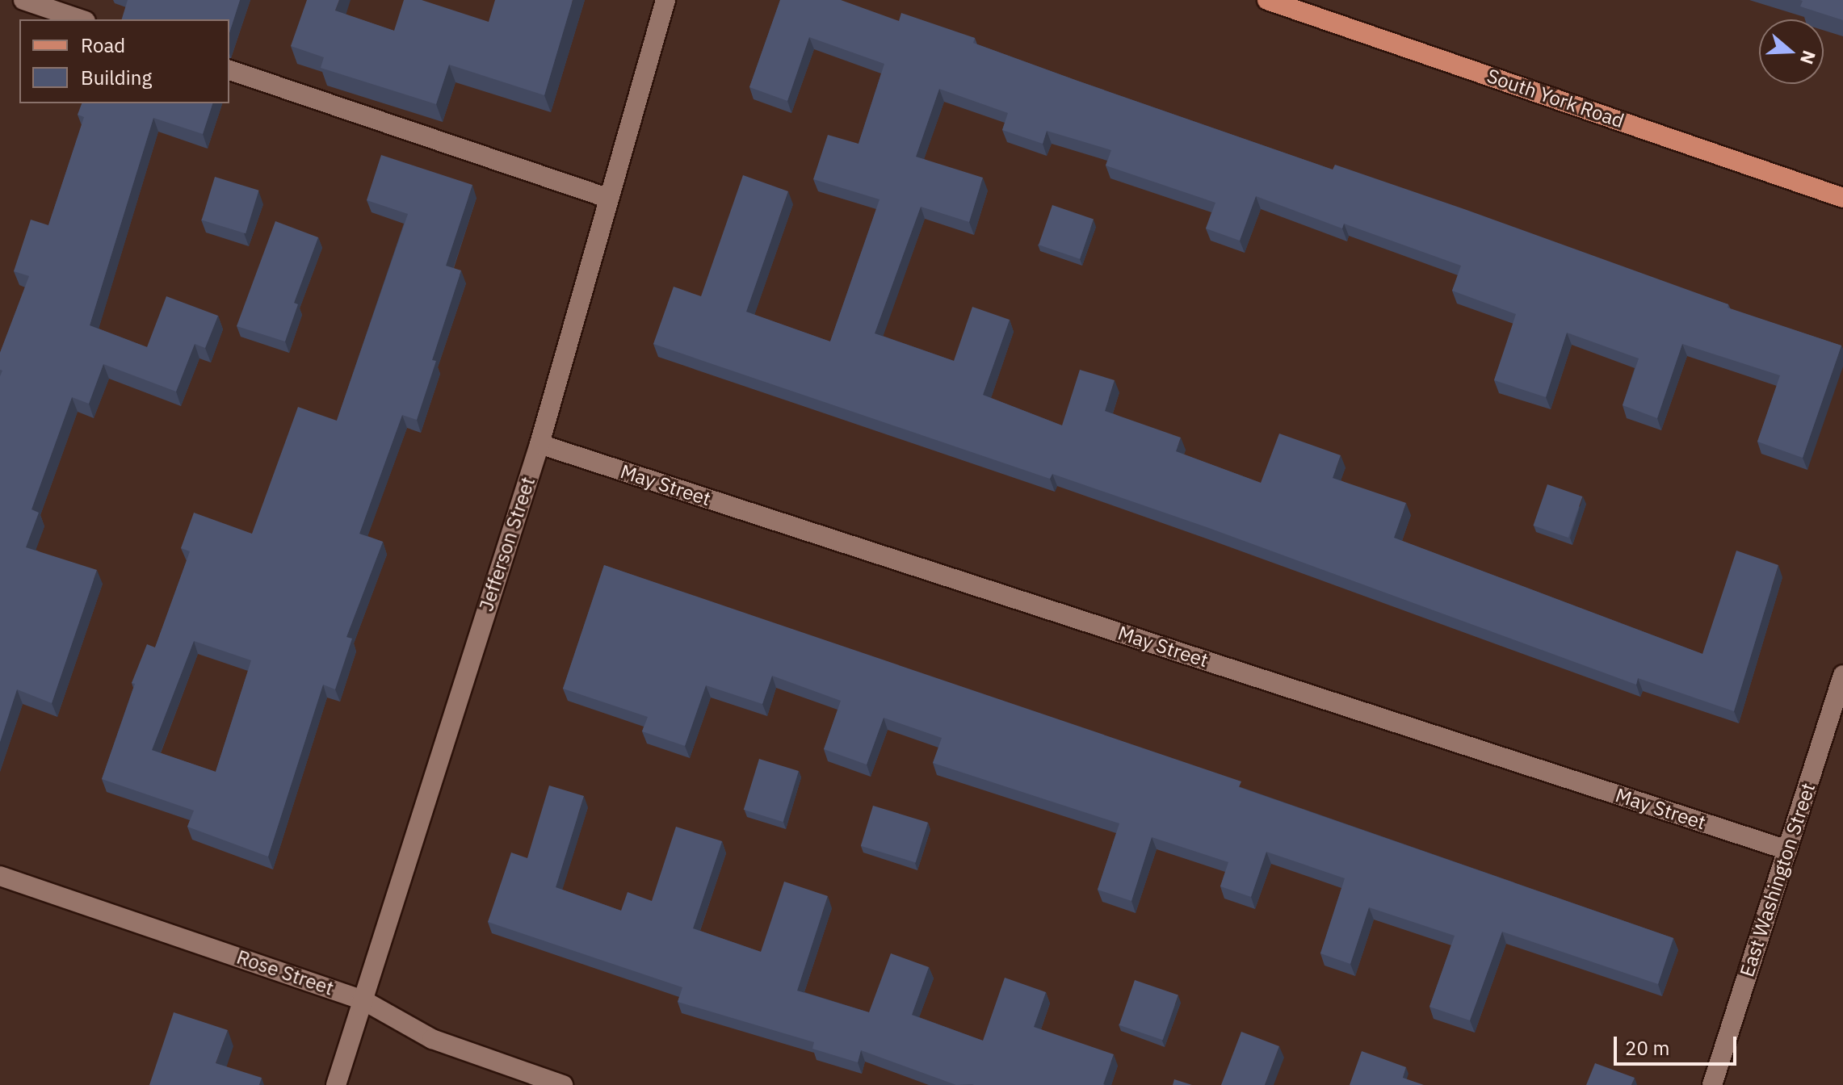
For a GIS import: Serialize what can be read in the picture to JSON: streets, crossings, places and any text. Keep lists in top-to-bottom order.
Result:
{
  "streets": {
    "main road": ["South York Road"],
    "street": [
      "May Street",
      "Jefferson Street",
      "East Washington Street",
      "Rose Street"
    ]
  },
  "crossings": [
    ["May Street", "Jefferson Street"],
    ["May Street", "East Washington Street"],
    ["Jefferson Street", "Rose Street"]
  ],
  "legend": ["Road", "Building"],
  "scale_bar": "20 m",
  "north": "right"
}
